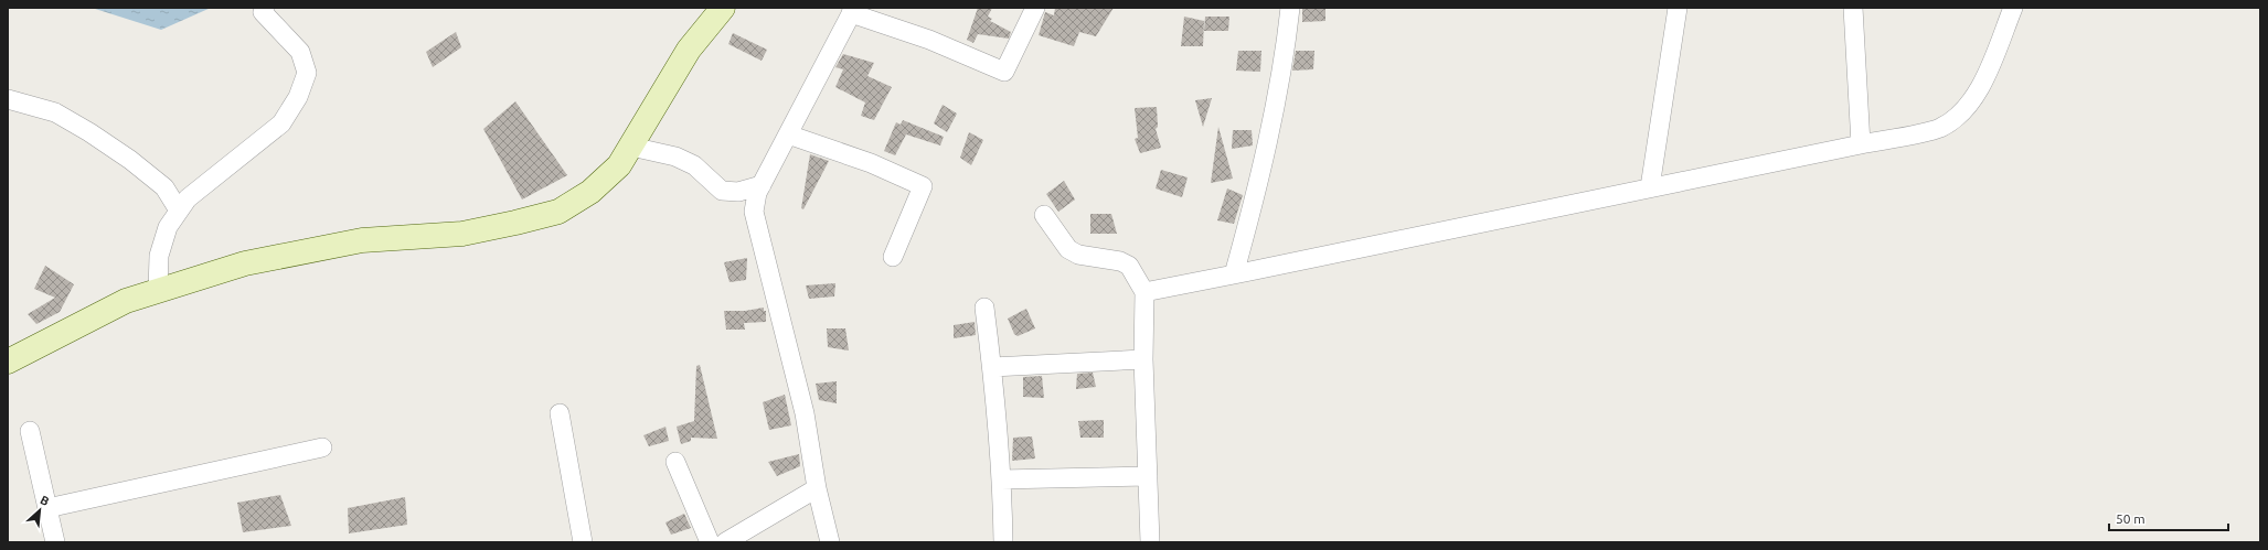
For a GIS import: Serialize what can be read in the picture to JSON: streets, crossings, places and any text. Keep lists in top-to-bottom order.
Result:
{
  "scale_bar": "50 m",
  "north": "top right"
}
